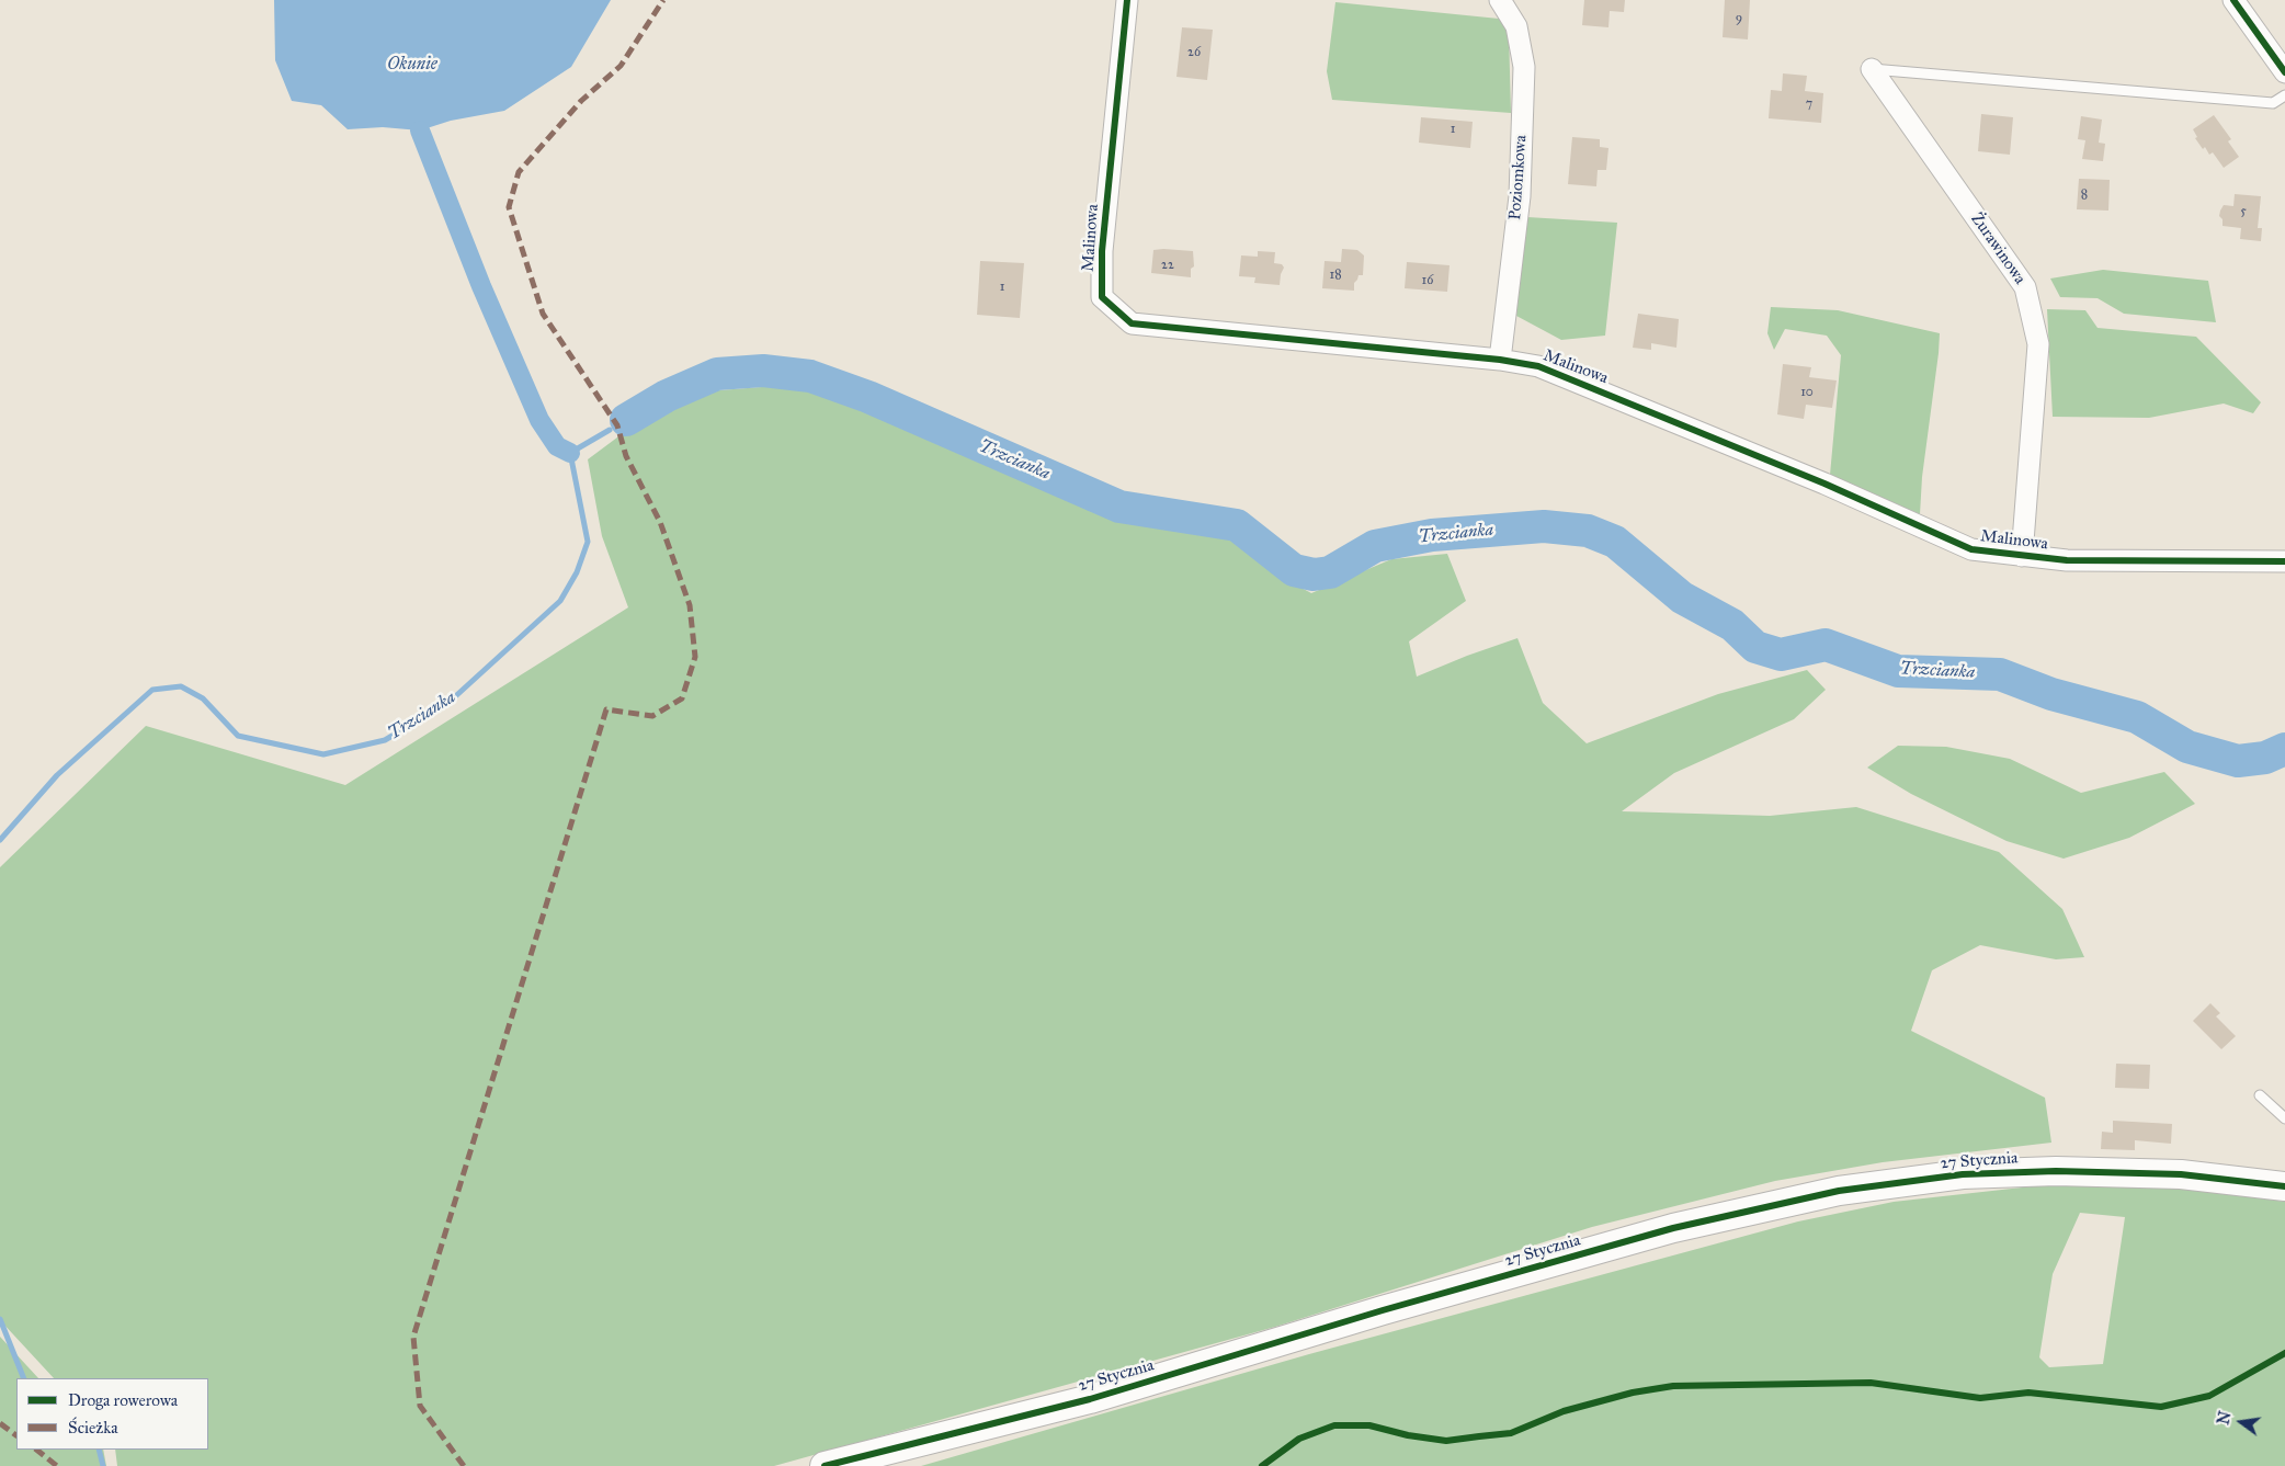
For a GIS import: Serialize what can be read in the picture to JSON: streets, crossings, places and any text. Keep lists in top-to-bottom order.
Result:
{
  "streets": {
    "main road": ["27 Stycznia"],
    "street": ["Poziomkowa", "Malinowa", "Żurawinowa"]
  },
  "crossings": [
    ["Poziomkowa", "Malinowa"],
    ["Malinowa", "Żurawinowa"]
  ],
  "water": ["Okunie", "Trzcianka"],
  "house_numbers": [
    "9",
    "26",
    "7",
    "1",
    "8",
    "5",
    "22",
    "18",
    "16",
    "1",
    "10"
  ],
  "legend": ["Droga rowerowa", "Ścieżka"],
  "north": "left"
}
